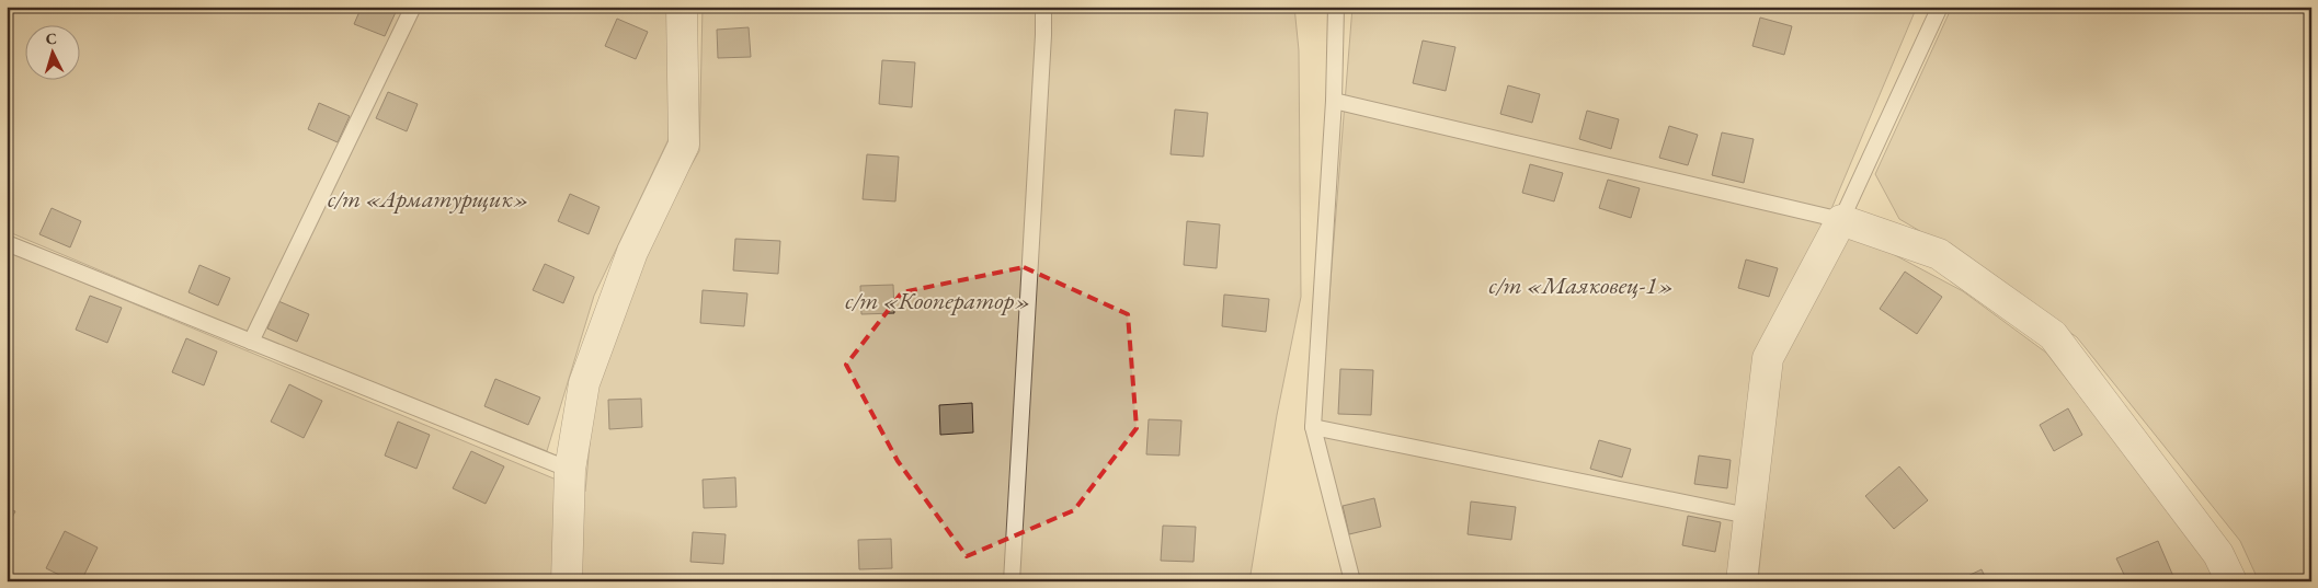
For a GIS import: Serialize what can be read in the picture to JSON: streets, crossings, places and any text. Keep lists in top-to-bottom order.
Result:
{
  "parks": ["с/т «Арматурщик»", "с/т «Маяковец-1»", "с/т «Кооператор»"],
  "north": "top"
}
